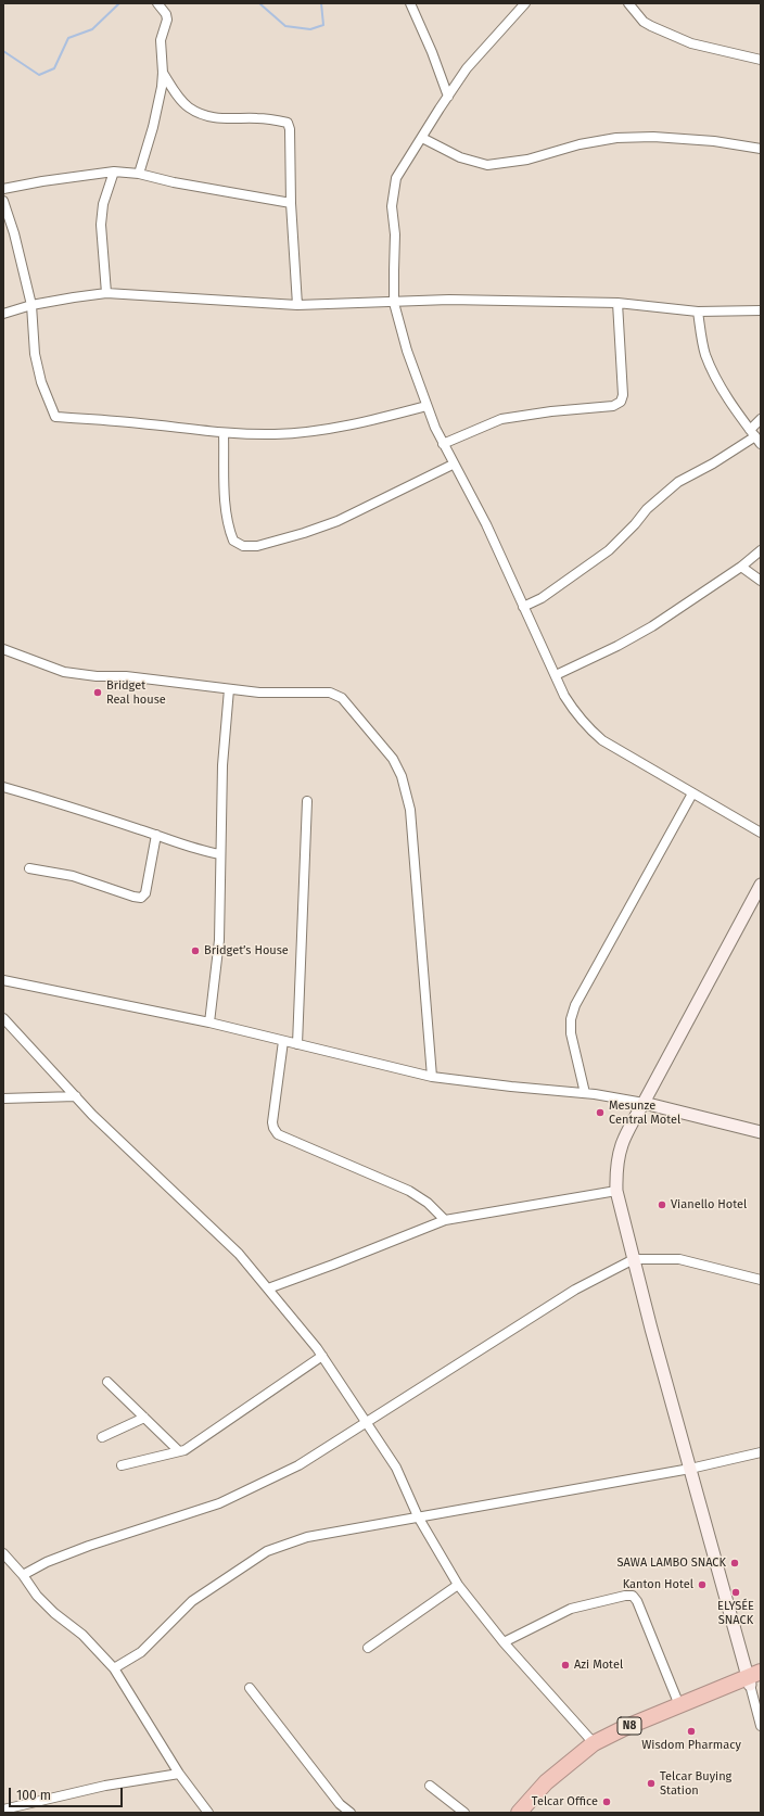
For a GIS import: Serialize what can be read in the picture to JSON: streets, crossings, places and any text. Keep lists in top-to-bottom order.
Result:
{
  "streets": {
    "highway": ["N8"]
  },
  "places": [
    "Bridget Real house",
    "Bridget’s House",
    "Mesunze Central Motel",
    "Vianello Hotel",
    "SAWA LAMBO SNACK",
    "Kanton Hotel",
    "ELYSÉE SNACK",
    "Azi Motel",
    "Wisdom Pharmacy",
    "Telcar Buying Station",
    "Telcar Office"
  ],
  "scale_bar": "100 m"
}
